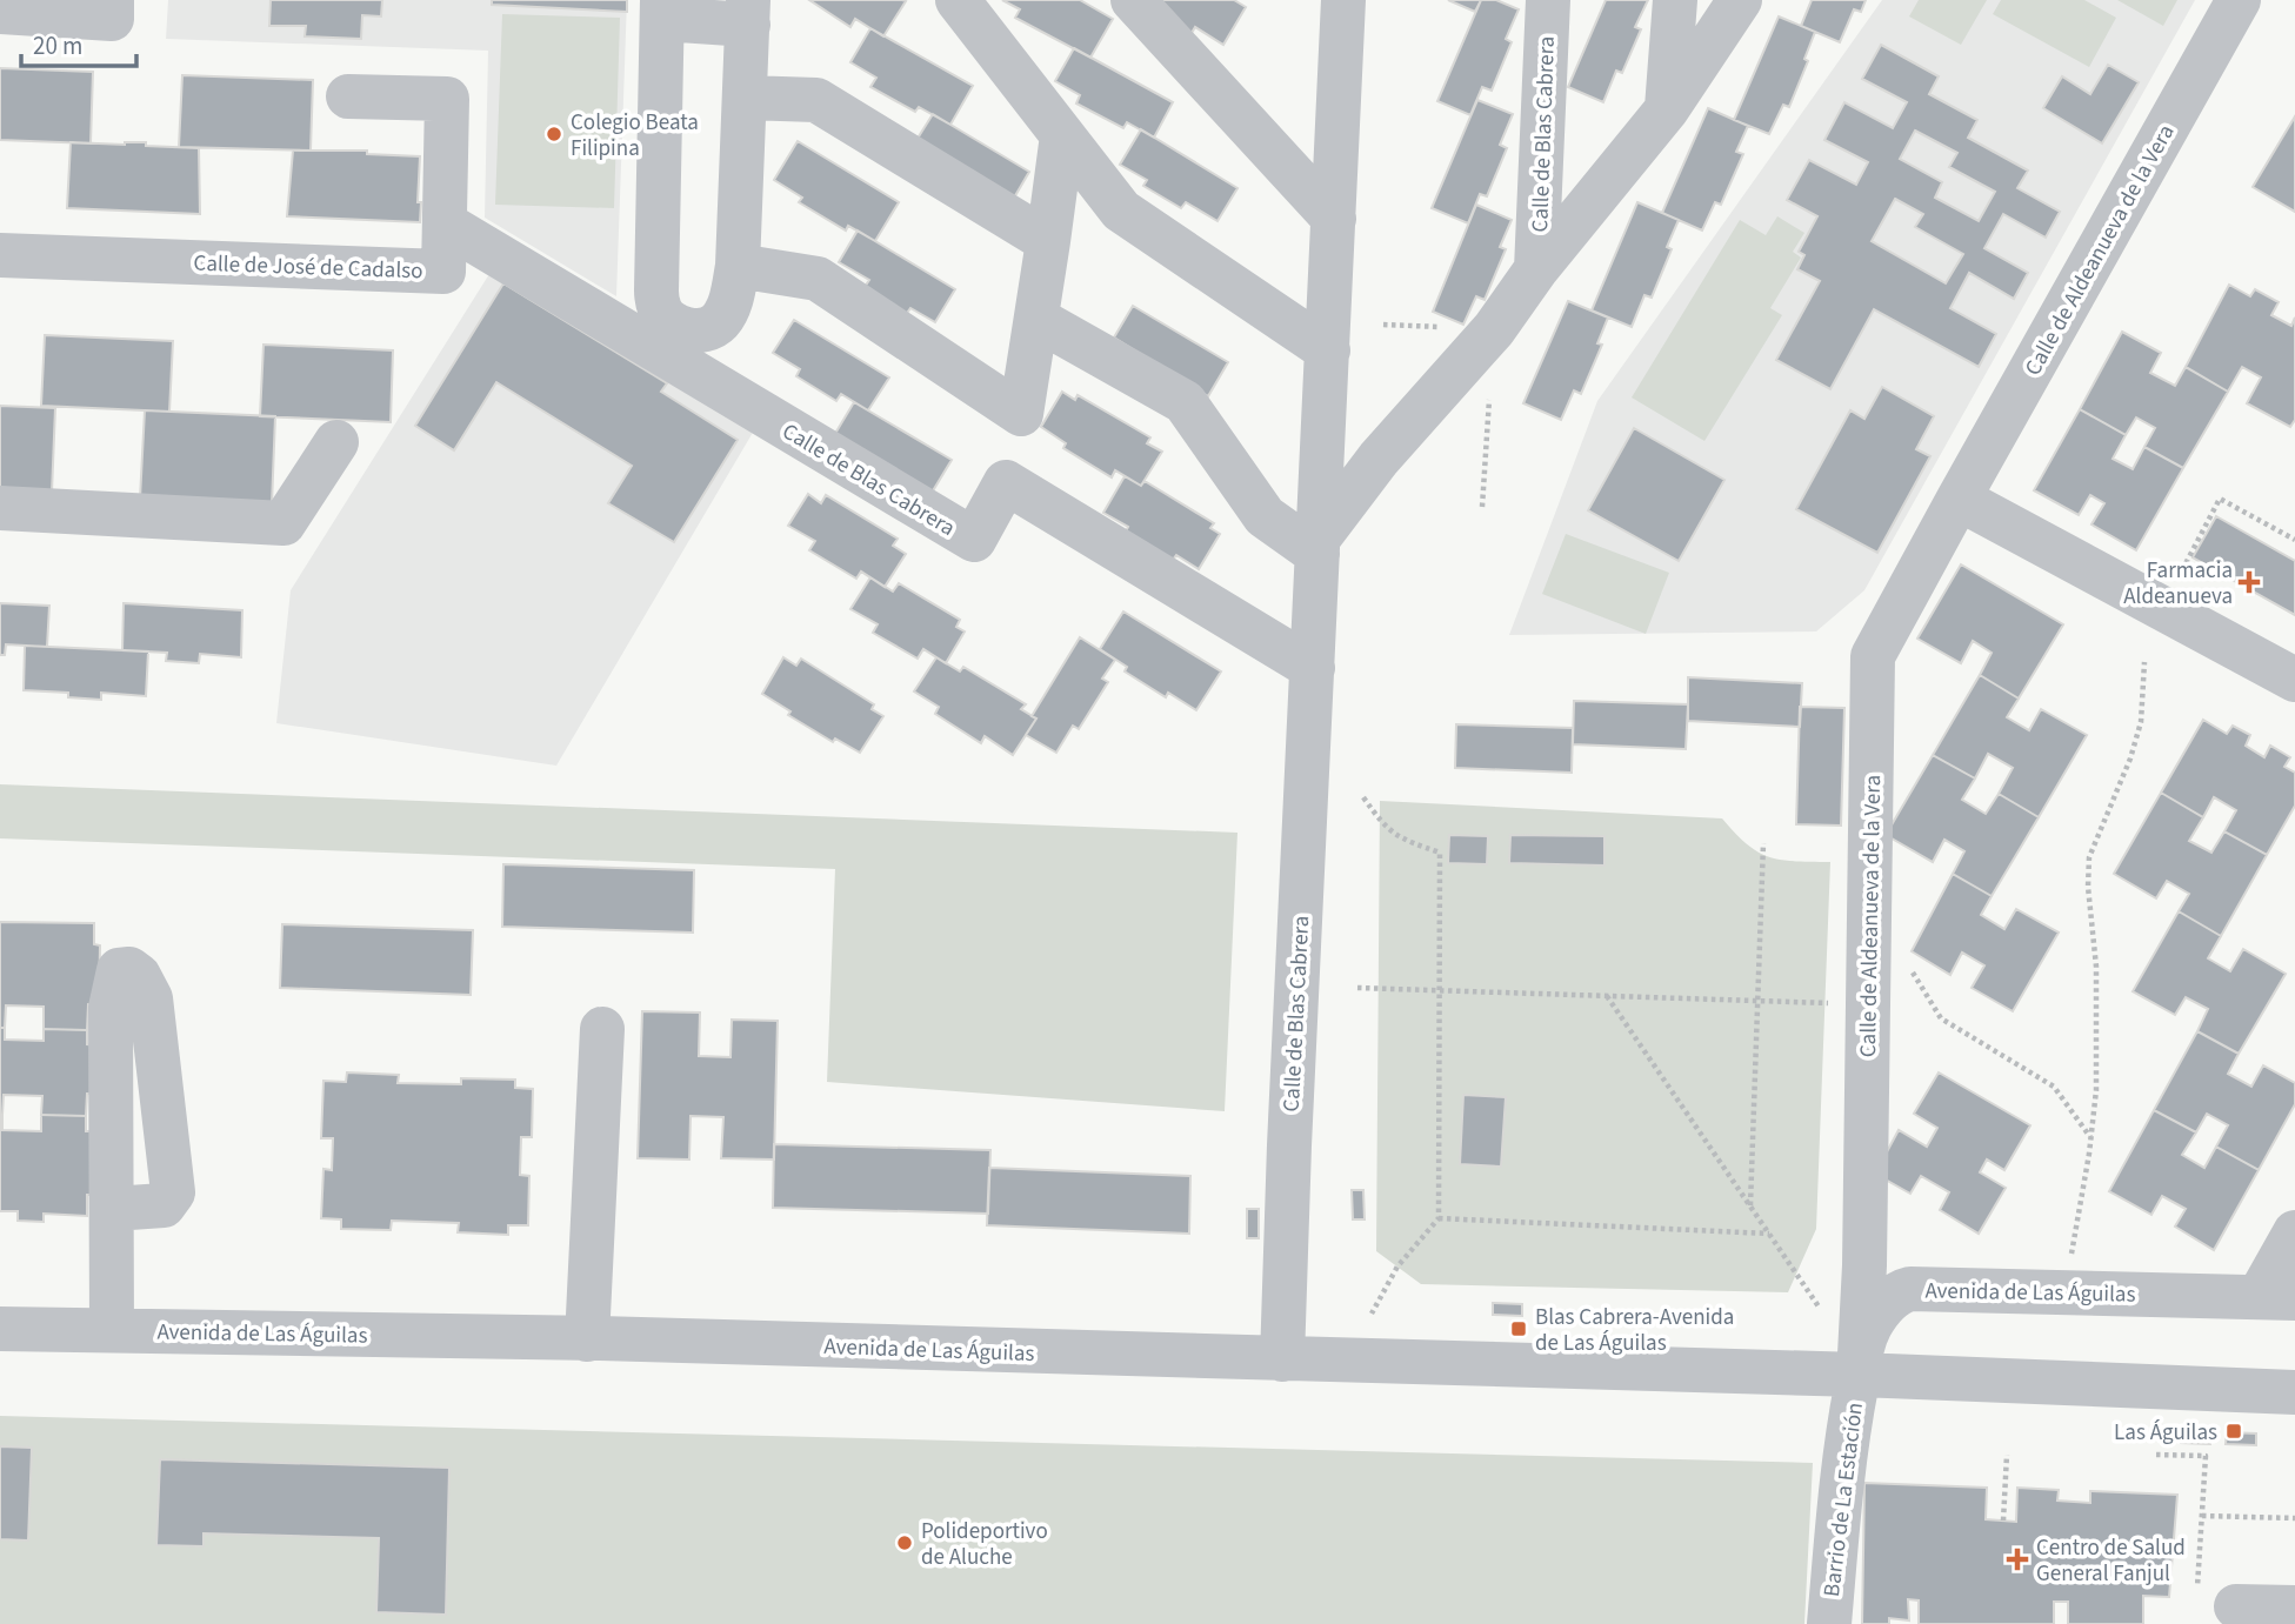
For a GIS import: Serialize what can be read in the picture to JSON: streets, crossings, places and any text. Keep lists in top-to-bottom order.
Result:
{
  "streets": {
    "street": [
      "Calle de Blas Cabrera",
      "Calle de Aldeanueva de la Vera",
      "Calle de José de Cadalso",
      "Avenida de Las Águilas",
      "Barrio de La Estación"
    ]
  },
  "crossings": [
    ["Calle de Blas Cabrera", "Calle de José de Cadalso"],
    ["Calle de Blas Cabrera", "Avenida de Las Águilas"],
    ["Calle de Aldeanueva de la Vera", "Avenida de Las Águilas"],
    ["Calle de Aldeanueva de la Vera", "Barrio de La Estación"],
    ["Avenida de Las Águilas", "Barrio de La Estación"]
  ],
  "places": {
    "other": ["Colegio Beata Filipina", "Polideportivo de Aluche"],
    "health": ["Farmacia Aldeanueva", "Centro de Salud General Fanjul"],
    "transit": ["Blas Cabrera-Avenida de Las Águilas", "Las Águilas"]
  },
  "scale_bar": "20 m"
}
